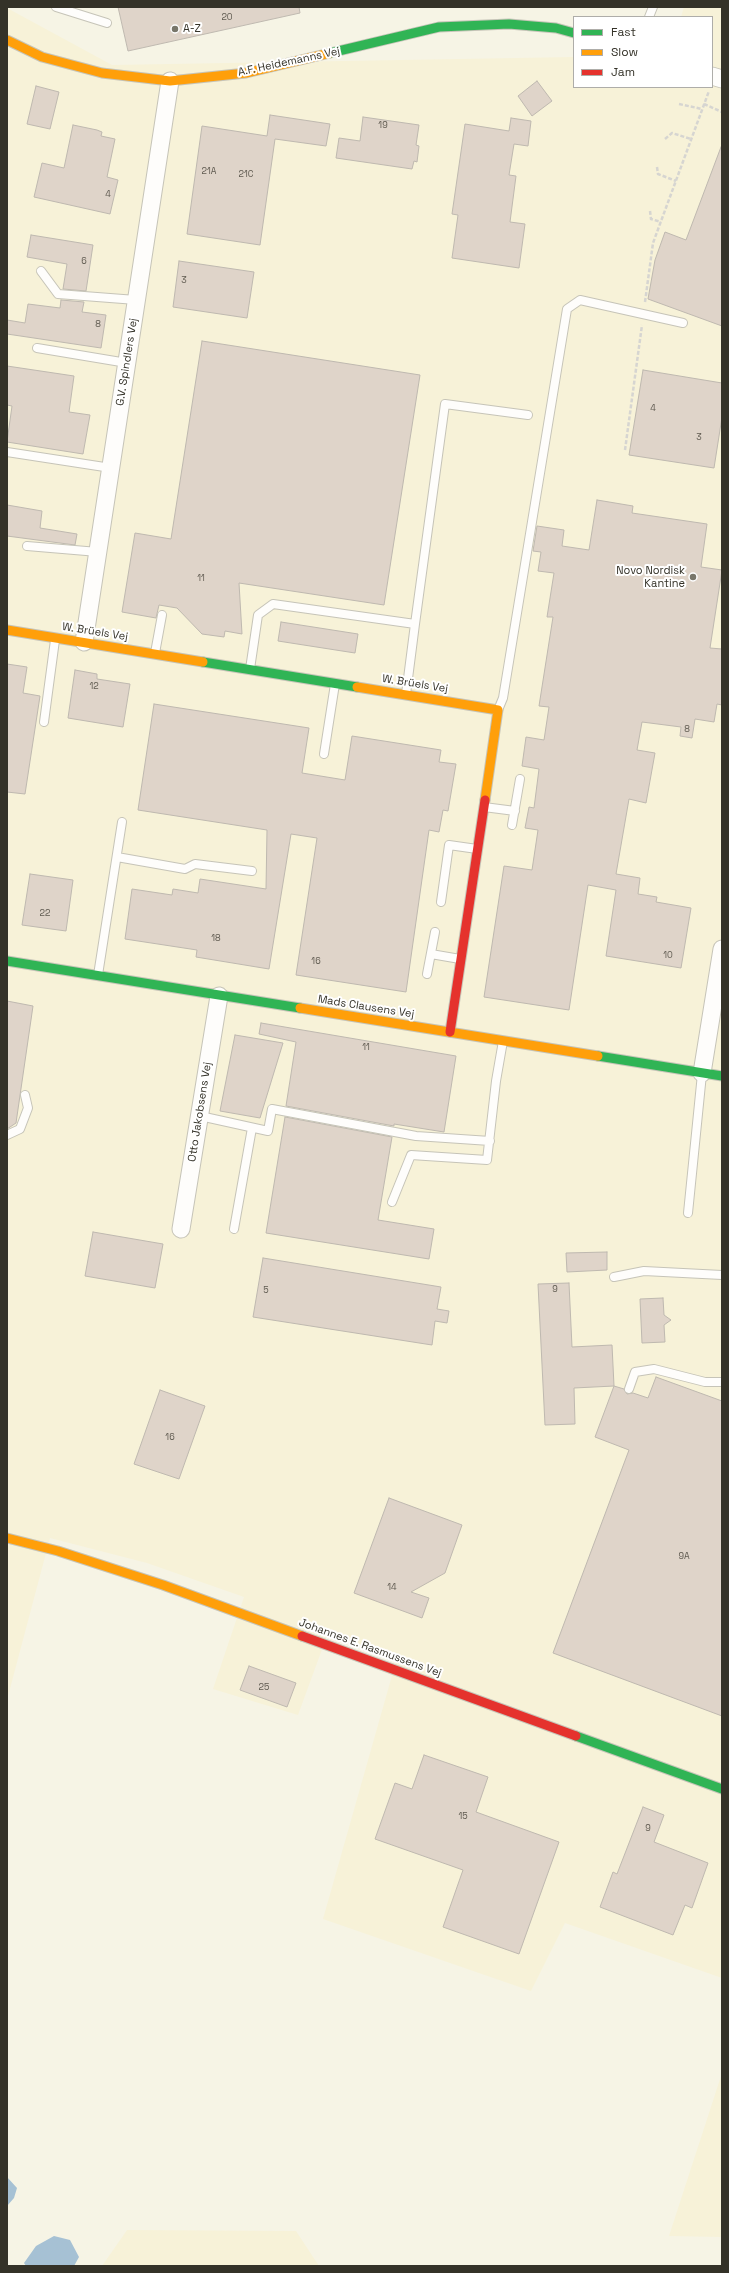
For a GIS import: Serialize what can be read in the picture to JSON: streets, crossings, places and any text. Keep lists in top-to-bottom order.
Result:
{
  "streets": {
    "street": [
      "A.F. Heidemanns Vej",
      "G.V. Spindlers Vej",
      "W. Brüels Vej",
      "Mads Clausens Vej",
      "Otto Jakobsens Vej",
      "Johannes E. Rasmussens Vej"
    ]
  },
  "crossings": [
    ["A.F. Heidemanns Vej", "G.V. Spindlers Vej"],
    ["G.V. Spindlers Vej", "W. Brüels Vej"],
    ["Mads Clausens Vej", "Otto Jakobsens Vej"]
  ],
  "places": ["A-Z", "Novo Nordisk Kantine"],
  "house_numbers": [
    "20",
    "19",
    "21A",
    "21C",
    "4",
    "6",
    "3",
    "8",
    "4",
    "3",
    "11",
    "12",
    "8",
    "22",
    "18",
    "10",
    "16",
    "11",
    "9",
    "5",
    "16",
    "9A",
    "14",
    "25",
    "15",
    "9"
  ],
  "legend": ["Fast", "Slow", "Jam"]
}
